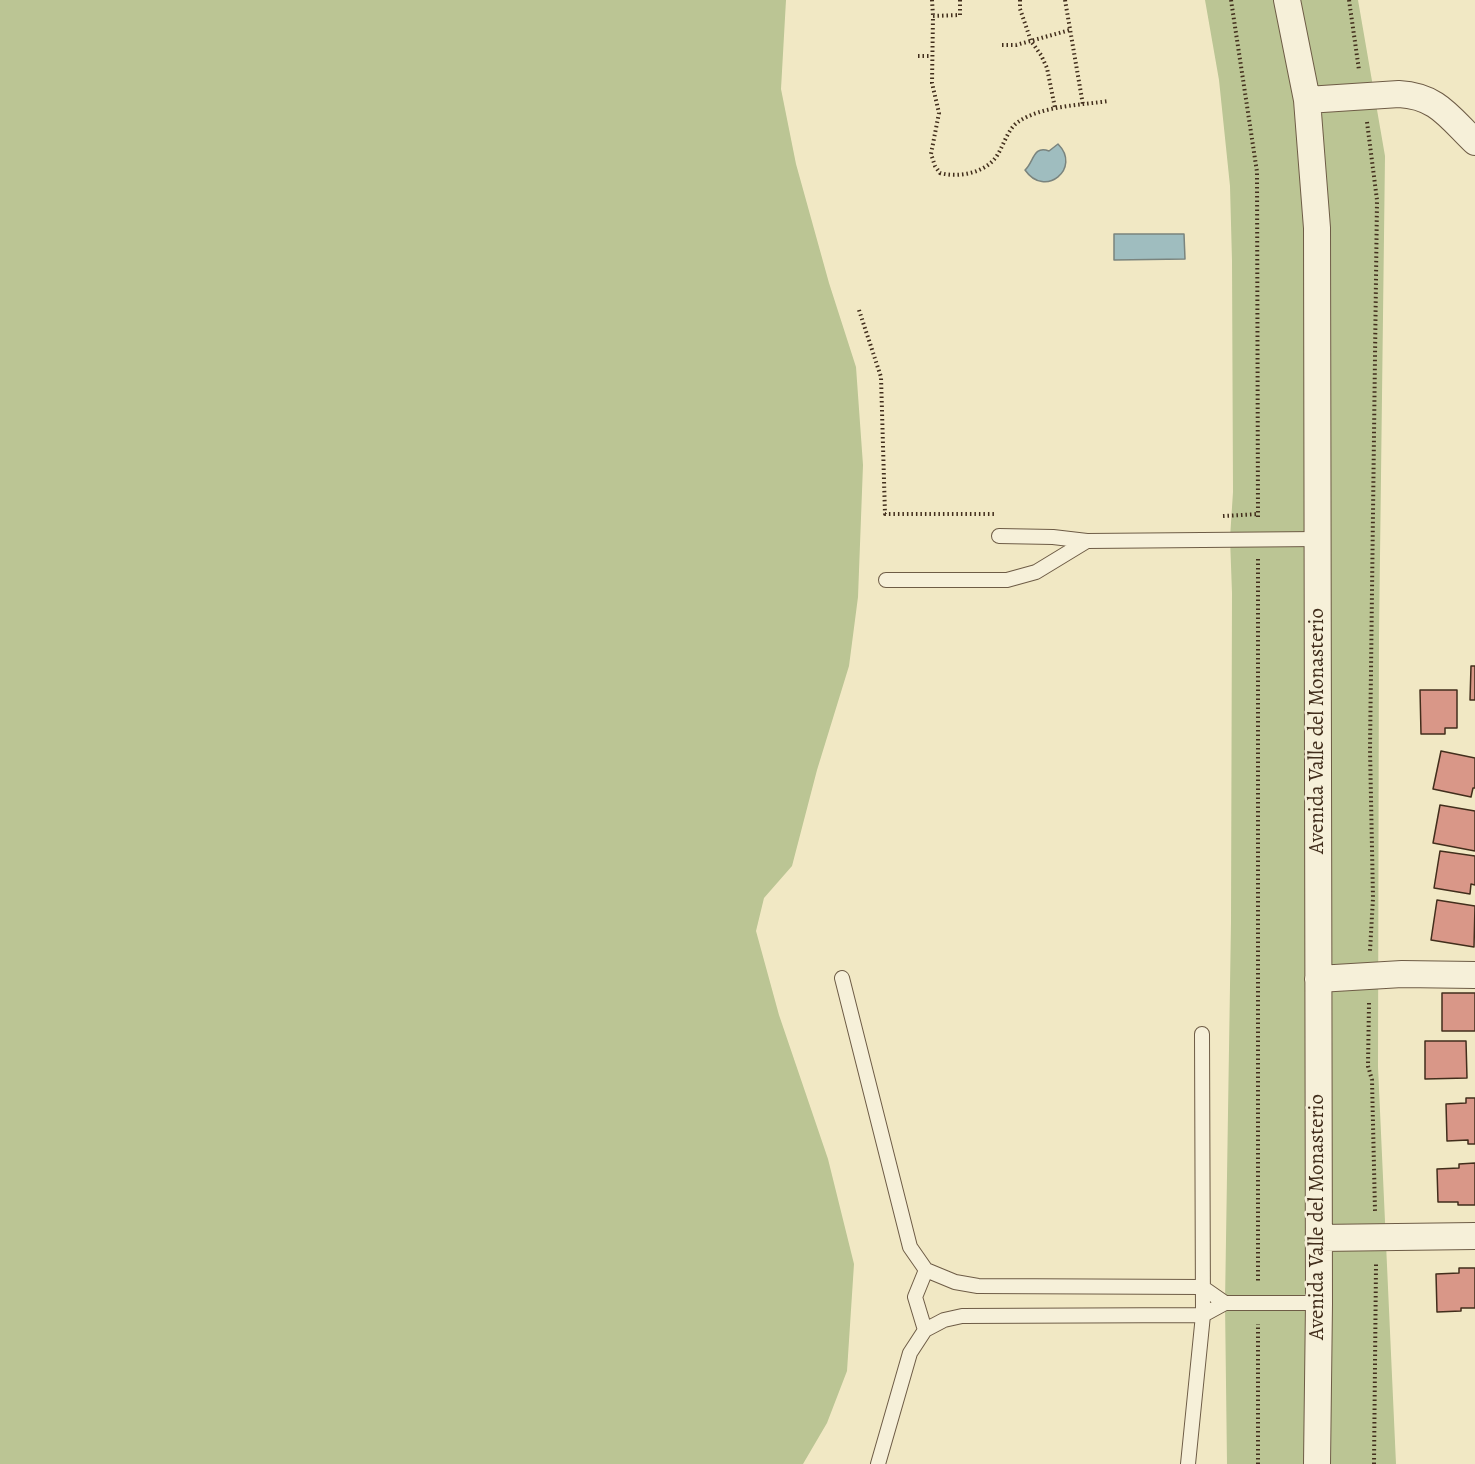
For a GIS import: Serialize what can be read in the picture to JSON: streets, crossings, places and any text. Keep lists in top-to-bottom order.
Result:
{
  "streets": {
    "street": ["Avenida Valle del Monasterio"]
  }
}
